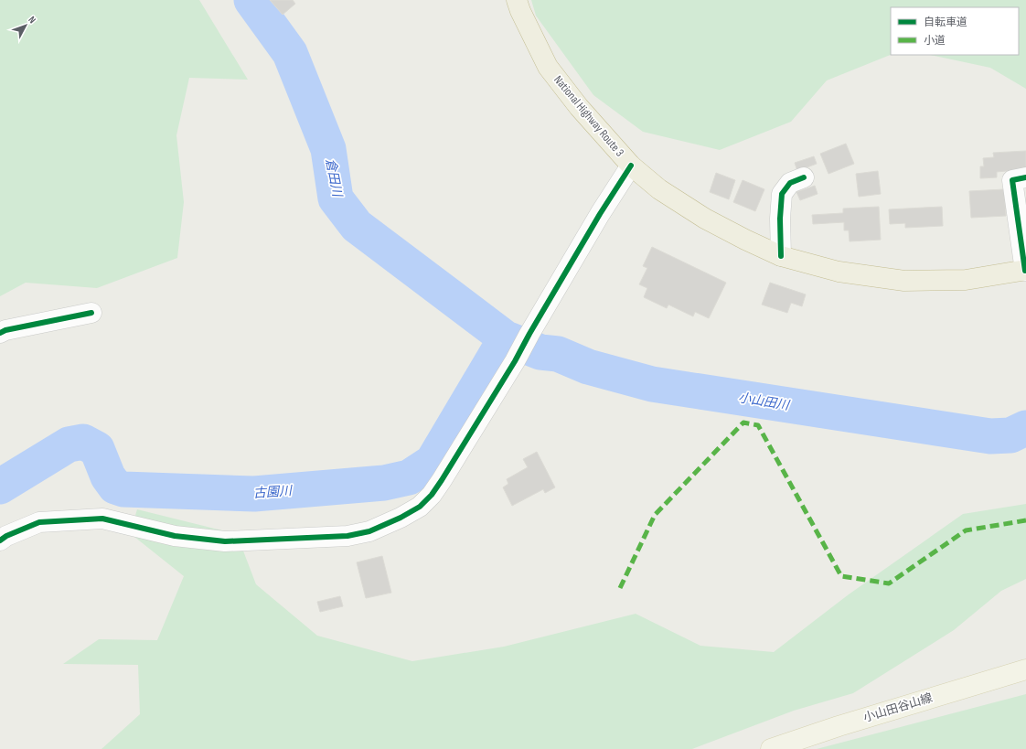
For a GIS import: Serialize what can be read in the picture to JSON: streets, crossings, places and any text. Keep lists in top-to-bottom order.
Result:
{
  "streets": {
    "highway": ["National Highway Route 3"],
    "main road": ["小山田谷山線"]
  },
  "water": ["倉田川", "小山田川", "古園川"],
  "legend": ["自転車道", "小道"],
  "north": "top right"
}
